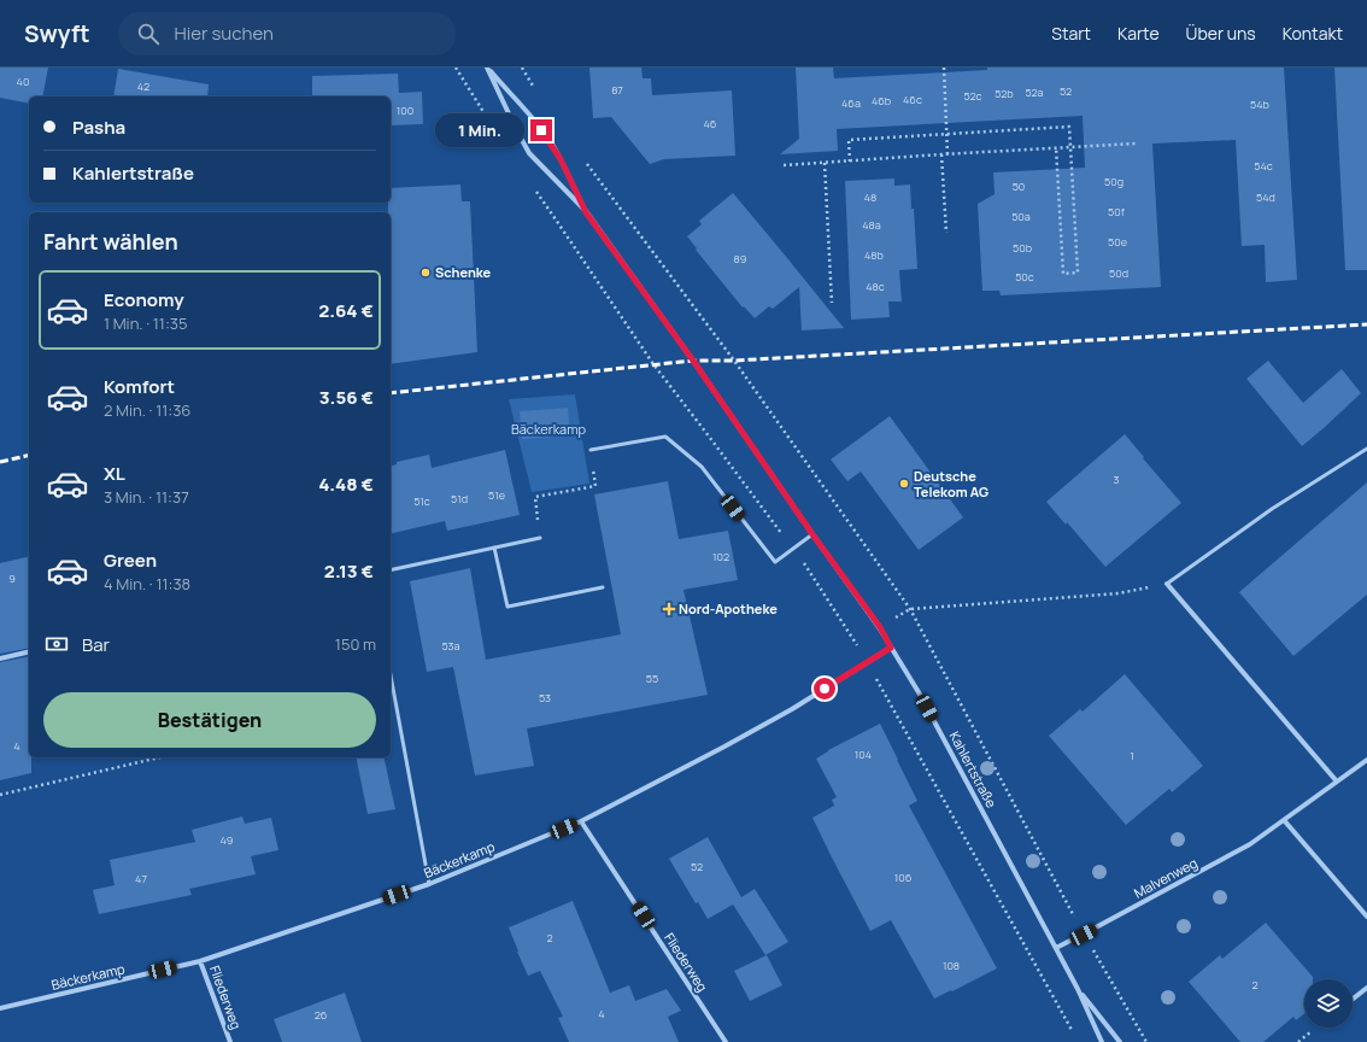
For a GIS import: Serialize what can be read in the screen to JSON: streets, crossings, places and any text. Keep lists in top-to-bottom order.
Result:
{
  "streets": {
    "street": [
      "Kahlertstraße",
      "Bäckerkamp",
      "Malvenweg",
      "Fliederweg"
    ]
  },
  "crossings": [
    ["Kahlertstraße", "Bäckerkamp"],
    ["Kahlertstraße", "Malvenweg"],
    ["Bäckerkamp", "Fliederweg"]
  ],
  "parks": ["Bäckerkamp"],
  "places": {
    "other": ["Schenke", "Deutsche Telekom AG"],
    "health": ["Nord-Apotheke"]
  },
  "house_numbers": [
    "40",
    "42",
    "87",
    "52",
    "52a",
    "52b",
    "52c",
    "46c",
    "46b",
    "46a",
    "54b",
    "100",
    "46",
    "54c",
    "50g",
    "50",
    "48",
    "54d",
    "50f",
    "50a",
    "48a",
    "50e",
    "50b",
    "48b",
    "89",
    "50d",
    "50c",
    "48c",
    "3",
    "51e",
    "51d",
    "51c",
    "102",
    "9",
    "53a",
    "55",
    "53",
    "4",
    "104",
    "1",
    "49",
    "52",
    "106",
    "47",
    "2",
    "108",
    "2",
    "4",
    "26"
  ],
  "page": {
    "header": "Swyft",
    "search": "Hier suchen",
    "nav": [
      "Start",
      "Karte",
      "Über uns",
      "Kontakt"
    ],
    "banner": ["Pasha", "Kahlertstraße"],
    "bubble": "1 Min.",
    "heading": "Fahrt wählen",
    "list": [
      {
        "name": "Economy",
        "note": "1 Min. · 11:35",
        "value": "2.64 €"
      },
      {
        "name": "Komfort",
        "note": "2 Min. · 11:36",
        "value": "3.56 €"
      },
      {
        "name": "XL",
        "note": "3 Min. · 11:37",
        "value": "4.48 €"
      },
      {
        "name": "Green",
        "note": "4 Min. · 11:38",
        "value": "2.13 €"
      }
    ],
    "pay": ["Bar", "150 m"],
    "buttons": "Bestätigen"
  }
}
